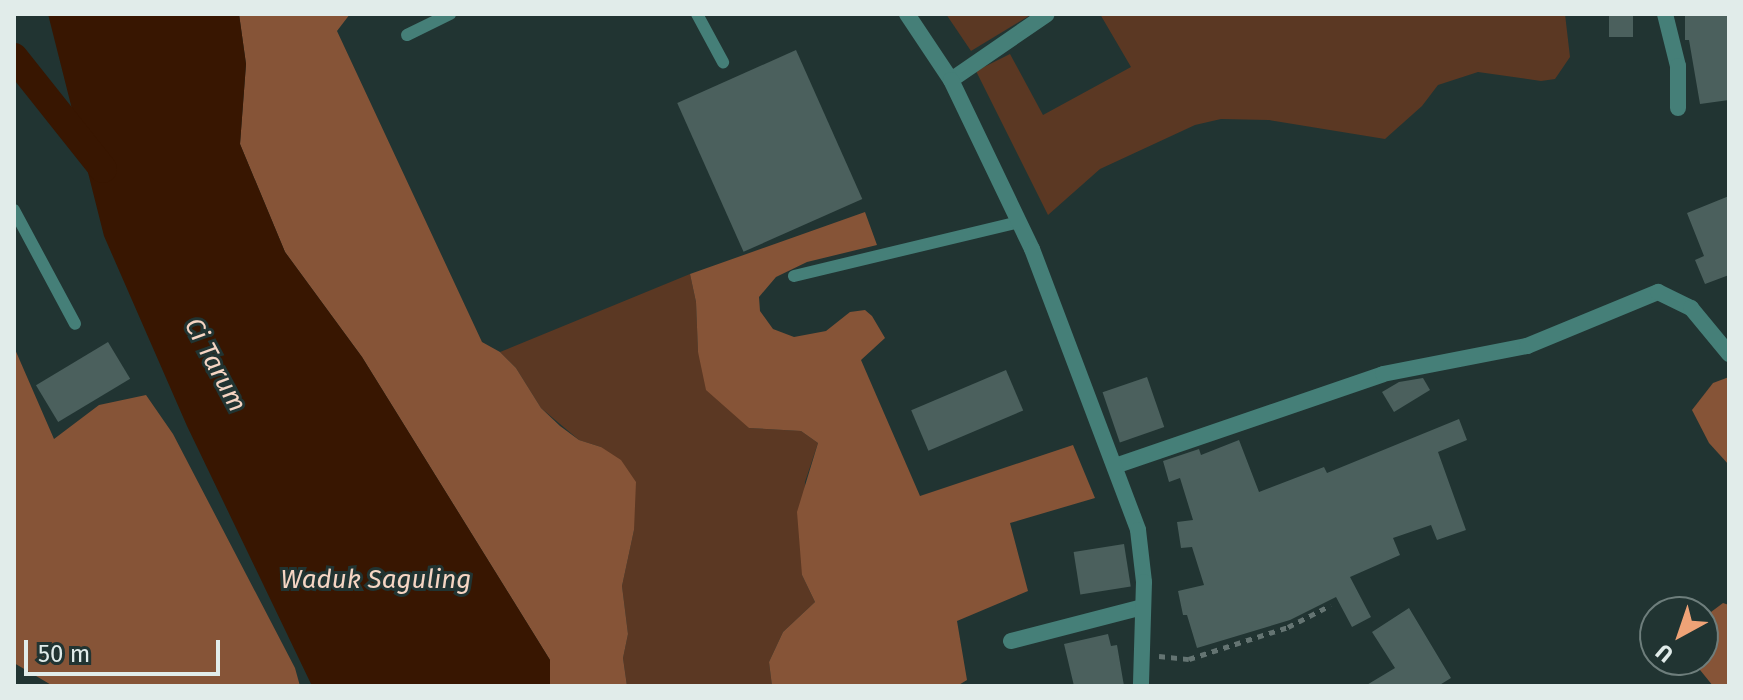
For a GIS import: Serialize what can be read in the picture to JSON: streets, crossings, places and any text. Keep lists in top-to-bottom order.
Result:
{
  "water": ["Ci Tarum", "Waduk Saguling"],
  "scale_bar": "50 m",
  "north": "bottom left"
}
